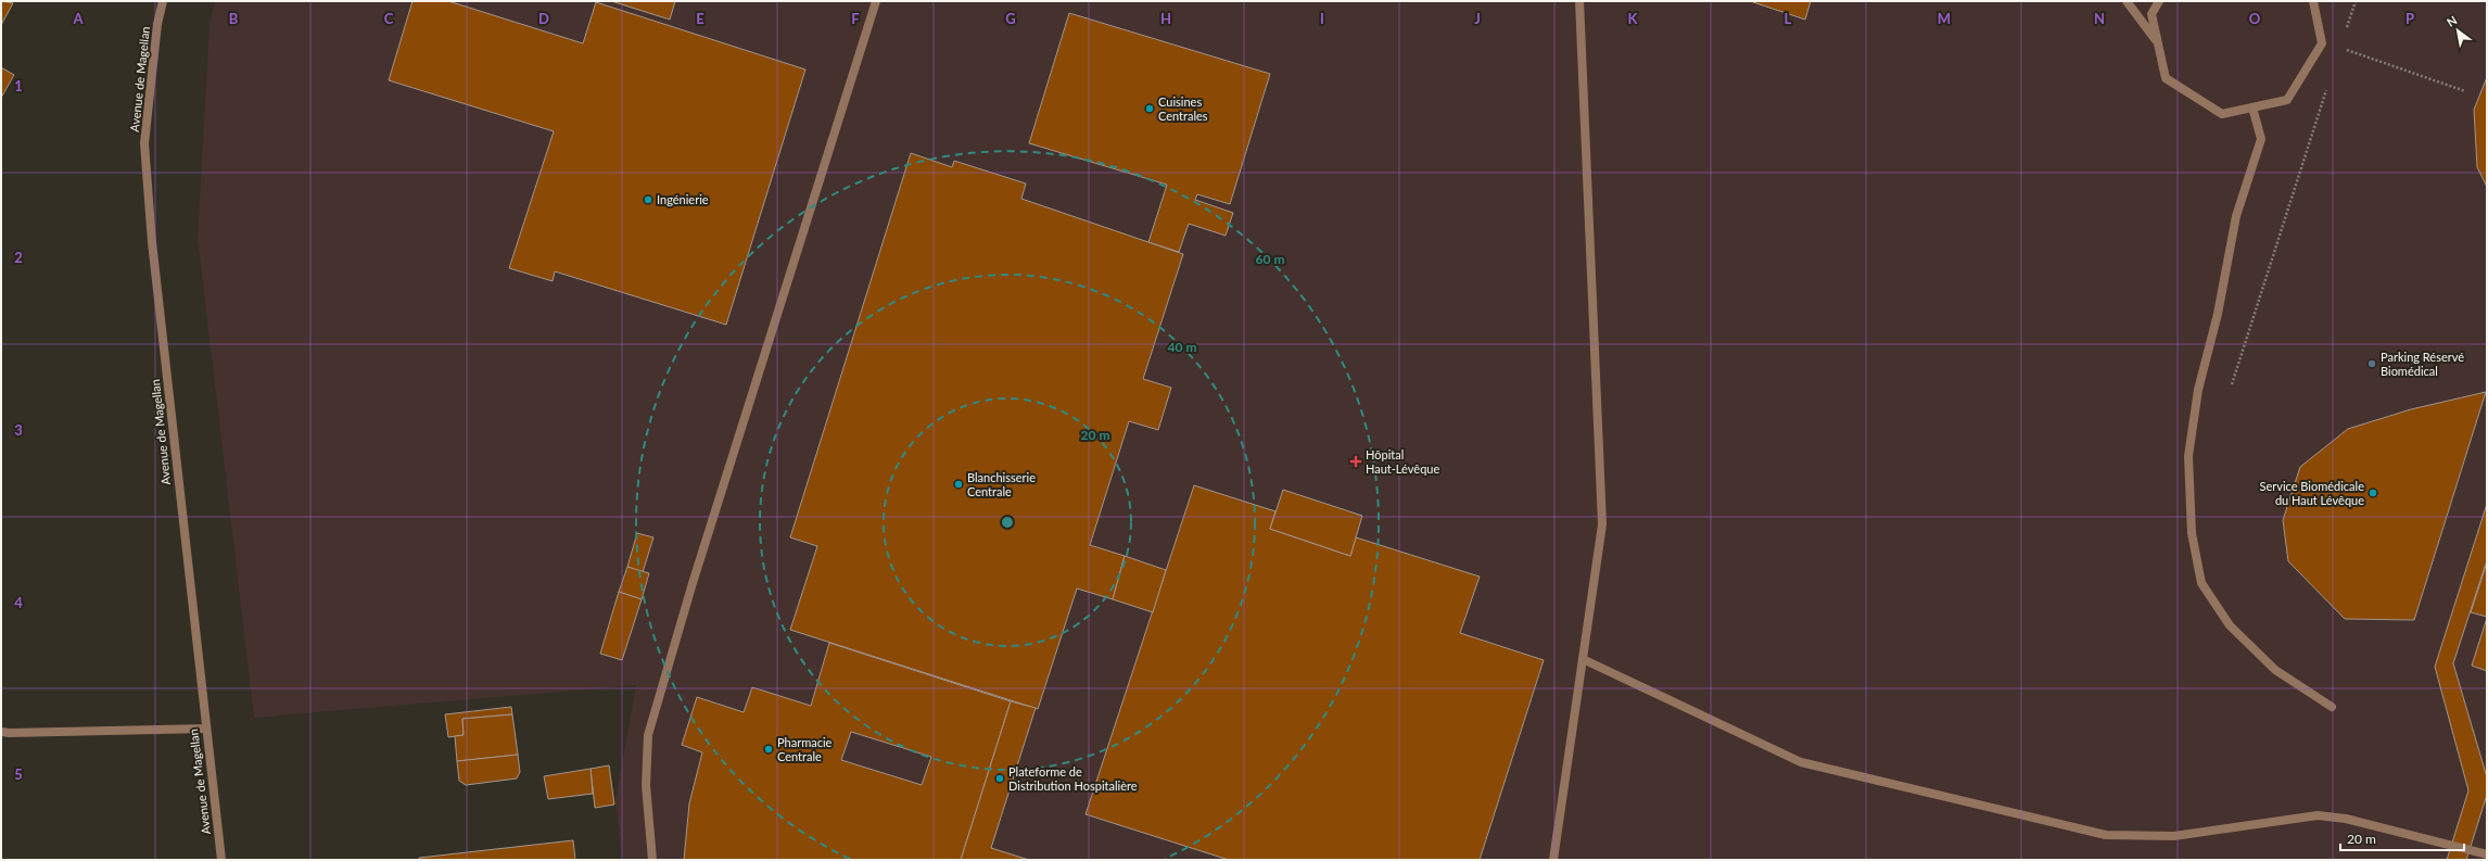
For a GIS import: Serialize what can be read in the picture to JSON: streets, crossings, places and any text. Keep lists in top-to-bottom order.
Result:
{
  "streets": {
    "street": ["Avenue de Magellan"]
  },
  "places": {
    "other": [
      "Cuisines Centrales",
      "Ingénierie",
      "Parking Réservé Biomédical",
      "Blanchisserie Centrale",
      "Service Biomédicale du Haut Lévêque",
      "Pharmacie Centrale",
      "Plateforme de Distribution Hospitalière"
    ],
    "health": ["Hôpital Haut-Lévêque"]
  },
  "scale_bar": "20 m",
  "north": "top left",
  "grid": {
    "columns": [
      "A",
      "B",
      "C",
      "D",
      "E",
      "F",
      "G",
      "H",
      "I",
      "J",
      "K",
      "L",
      "M",
      "N",
      "O",
      "P"
    ],
    "rows": [
      "1",
      "2",
      "3",
      "4",
      "5"
    ]
  },
  "rings": ["60 m", "40 m", "20 m"]
}
